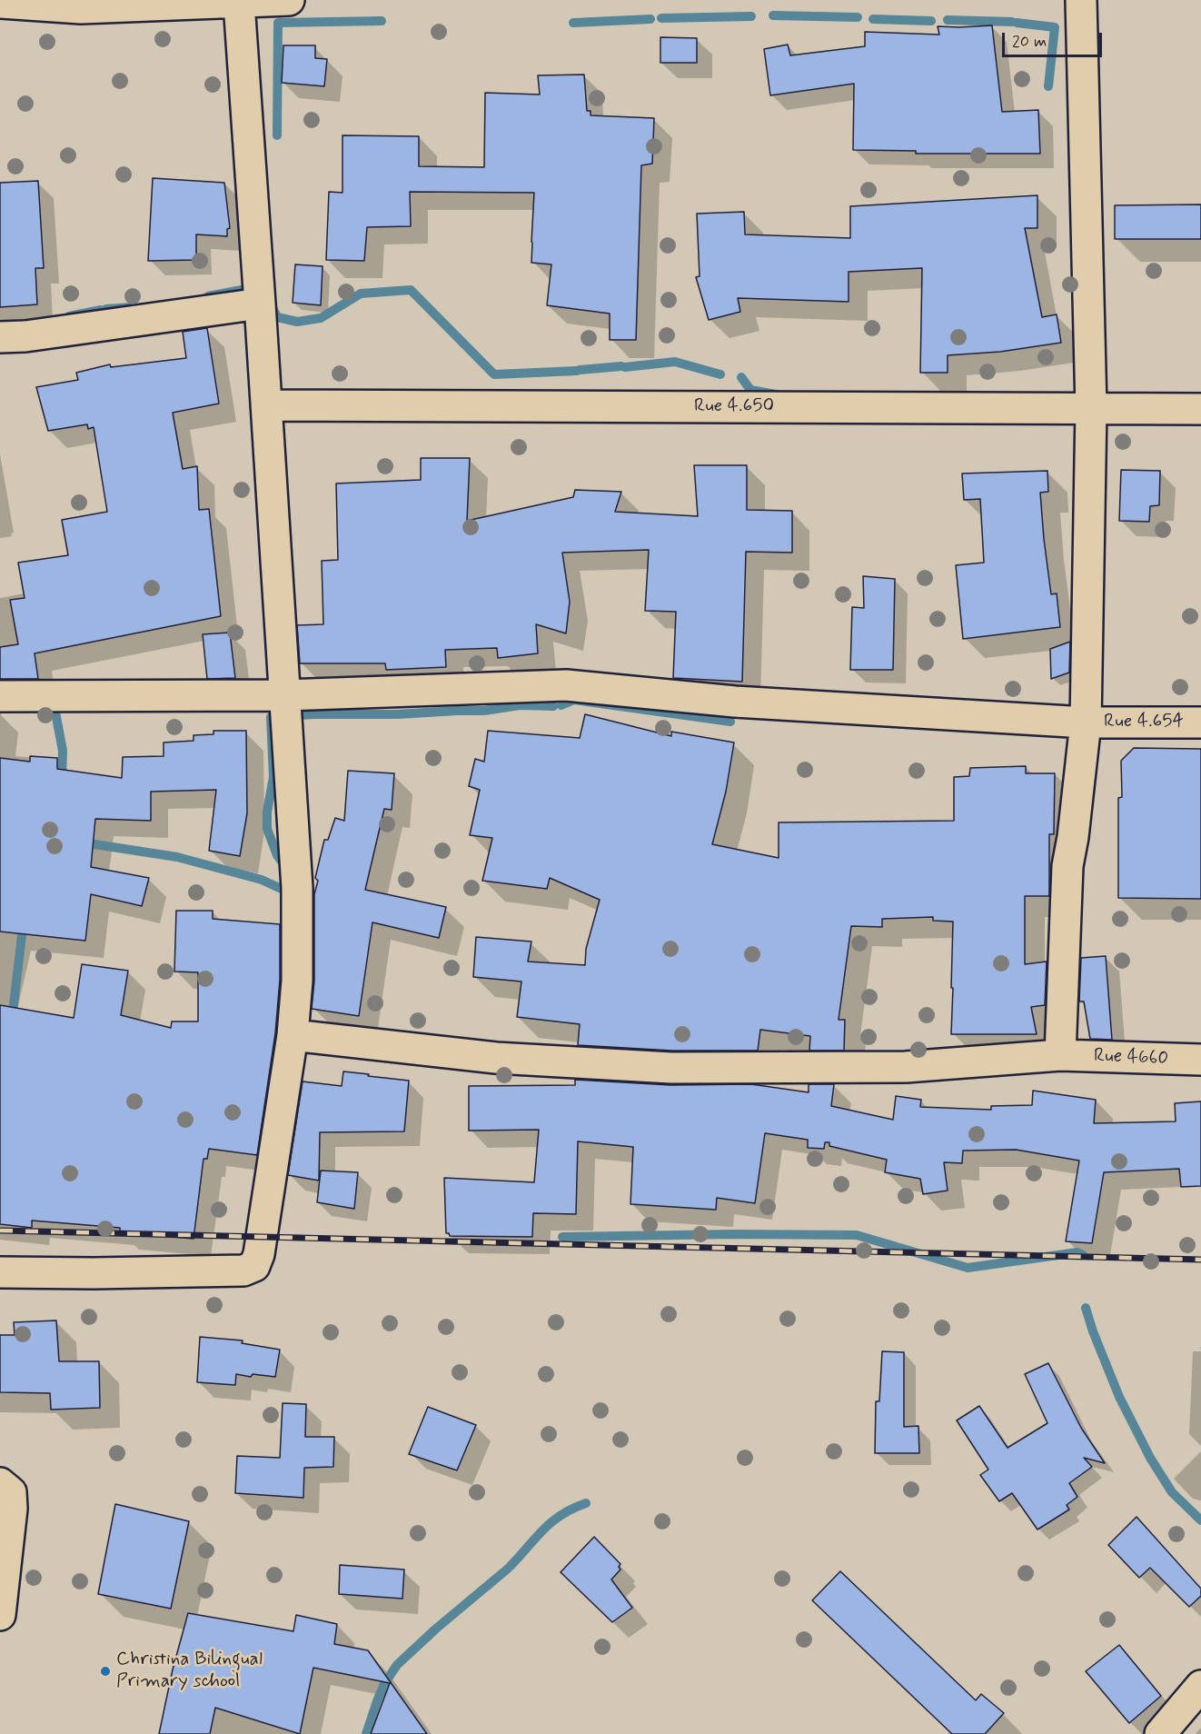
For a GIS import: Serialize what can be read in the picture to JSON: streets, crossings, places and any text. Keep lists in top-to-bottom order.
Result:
{
  "streets": {
    "street": ["Rue 4.650", "Rue 4.654", "Rue 4660"]
  },
  "places": ["Christina Bilingual Primary school"],
  "scale_bar": "20 m"
}
